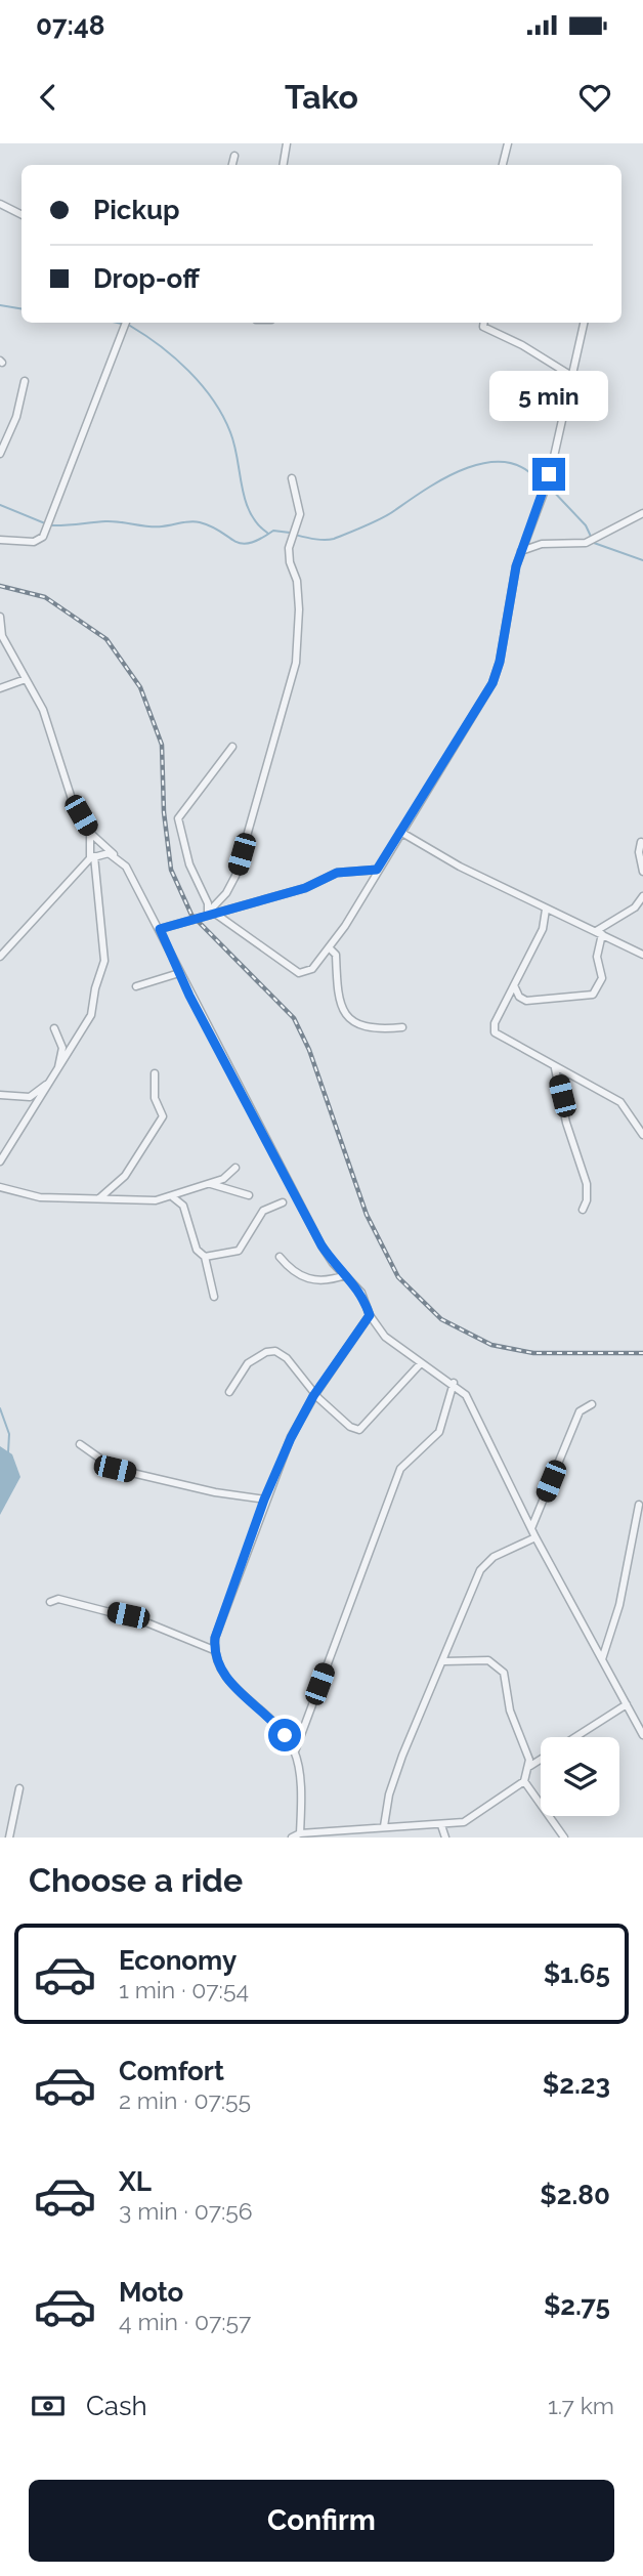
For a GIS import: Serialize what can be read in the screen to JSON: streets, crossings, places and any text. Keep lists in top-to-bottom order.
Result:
{
  "page": {
    "status": "07:48",
    "header": "Tako",
    "banner": ["Pickup", "Drop-off"],
    "bubble": "5 min",
    "heading": "Choose a ride",
    "list": [
      {
        "name": "Economy",
        "note": "1 min · 07:54",
        "value": "$1.65"
      },
      {
        "name": "Comfort",
        "note": "2 min · 07:55",
        "value": "$2.23"
      },
      {
        "name": "XL",
        "note": "3 min · 07:56",
        "value": "$2.80"
      },
      {
        "name": "Moto",
        "note": "4 min · 07:57",
        "value": "$2.75"
      }
    ],
    "pay": ["Cash", "1.7 km"],
    "buttons": "Confirm"
  }
}
